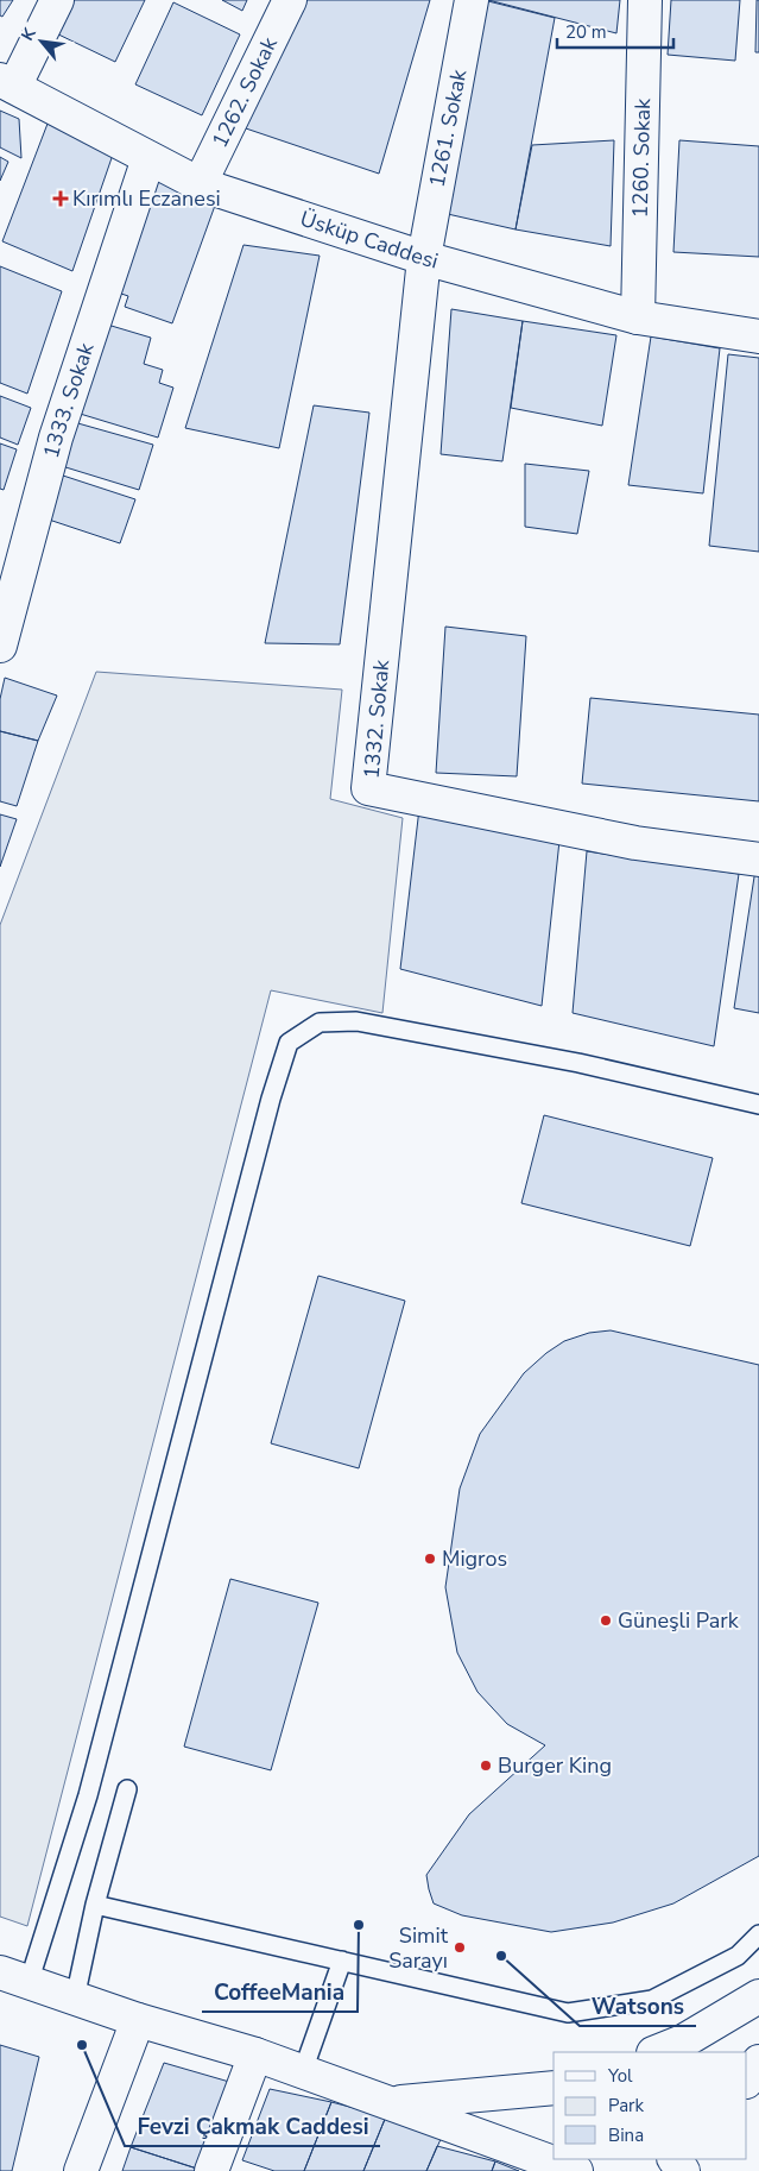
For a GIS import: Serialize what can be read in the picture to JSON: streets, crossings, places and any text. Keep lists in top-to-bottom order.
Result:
{
  "streets": {
    "street": [
      "1262. Sokak",
      "1261. Sokak",
      "1260. Sokak",
      "Üsküp Caddesi",
      "1333. Sokak",
      "1332. Sokak"
    ]
  },
  "crossings": [
    ["1262. Sokak", "Üsküp Caddesi"],
    ["1261. Sokak", "Üsküp Caddesi"],
    ["1261. Sokak", "1332. Sokak"],
    ["1260. Sokak", "Üsküp Caddesi"],
    ["Üsküp Caddesi", "1333. Sokak"],
    ["Üsküp Caddesi", "1332. Sokak"]
  ],
  "places": {
    "health": ["Kırımlı Eczanesi"],
    "other": [
      "Migros",
      "Güneşli Park",
      "Burger King",
      "CoffeeMania",
      "Simit Sarayı",
      "Watsons",
      "Fevzi Çakmak Caddesi"
    ]
  },
  "legend": ["Yol", "Park", "Bina"],
  "scale_bar": "20 m",
  "north": "top left"
}
